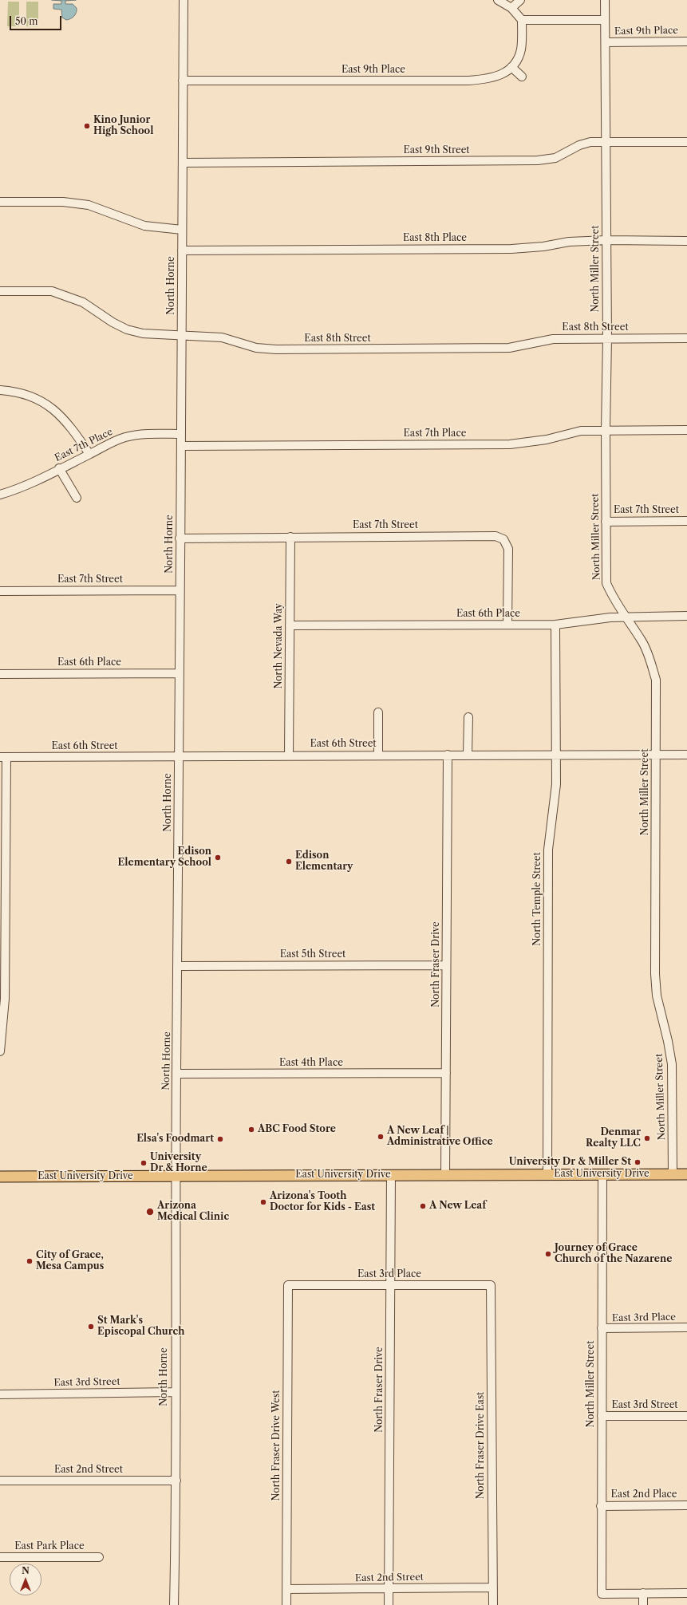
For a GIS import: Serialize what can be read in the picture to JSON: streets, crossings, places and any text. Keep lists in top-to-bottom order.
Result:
{
  "streets": {
    "main road": ["East University Drive"],
    "street": [
      "East 9th Place",
      "East 9th Street",
      "East 8th Place",
      "North Miller Street",
      "North Horne",
      "East 8th Street",
      "East 7th Place",
      "East 7th Street",
      "East 6th Place",
      "North Nevada Way",
      "East 6th Street",
      "North Temple Street",
      "East 5th Street",
      "North Fraser Drive",
      "East 4th Place",
      "East 3rd Place",
      "East 3rd Street",
      "North Fraser Drive West",
      "North Fraser Drive East",
      "East 2nd Street",
      "East 2nd Place",
      "East Park Place"
    ]
  },
  "crossings": [
    ["East 9th Place", "North Miller Street"],
    ["East 9th Place", "North Horne"],
    ["East 9th Street", "North Miller Street"],
    ["East 9th Street", "North Horne"],
    ["East 8th Place", "North Miller Street"],
    ["East 8th Place", "North Horne"],
    ["North Miller Street", "East 8th Street"],
    ["North Miller Street", "East 7th Place"],
    ["North Miller Street", "East 7th Street"],
    ["North Miller Street", "East 6th Place"],
    ["North Miller Street", "East 6th Street"],
    ["North Miller Street", "East University Drive"],
    ["North Miller Street", "East 3rd Place"],
    ["North Miller Street", "East 3rd Street"],
    ["North Miller Street", "East 2nd Place"],
    ["North Horne", "East 8th Street"],
    ["North Horne", "East 7th Place"],
    ["North Horne", "East 7th Street"],
    ["North Horne", "East 6th Place"],
    ["North Horne", "East 6th Street"],
    ["North Horne", "East 5th Street"],
    ["North Horne", "East 4th Place"],
    ["North Horne", "East University Drive"],
    ["North Horne", "East 3rd Street"],
    ["North Horne", "East 2nd Street"],
    ["East 7th Street", "East 6th Place"],
    ["East 7th Street", "North Nevada Way"],
    ["East 6th Place", "North Nevada Way"],
    ["East 6th Place", "North Temple Street"],
    ["North Nevada Way", "East 6th Street"],
    ["East 6th Street", "North Temple Street"],
    ["East 6th Street", "North Fraser Drive"],
    ["North Temple Street", "East University Drive"],
    ["East 5th Street", "North Fraser Drive"],
    ["North Fraser Drive", "East 4th Place"],
    ["North Fraser Drive", "East University Drive"],
    ["North Fraser Drive", "East 3rd Place"],
    ["North Fraser Drive", "East 2nd Street"],
    ["East 3rd Place", "North Fraser Drive West"],
    ["East 3rd Place", "North Fraser Drive East"],
    ["North Fraser Drive West", "East 2nd Street"],
    ["North Fraser Drive East", "East 2nd Street"]
  ],
  "places": [
    "Kino Junior High School",
    "Edison Elementary School",
    "Edison Elementary",
    "ABC Food Store",
    "A New Leaf | Administrative Office",
    "Denmar Realty LLC",
    "Elsa's Foodmart",
    "University Dr & Miller St",
    "University Dr & Horne",
    "Arizona's Tooth Doctor for Kids - East",
    "A New Leaf",
    "Arizona Medical Clinic",
    "Journey of Grace Church of the Nazarene",
    "City of Grace, Mesa Campus",
    "St Mark's Episcopal Church"
  ],
  "scale_bar": "50 m",
  "north": "top"
}
